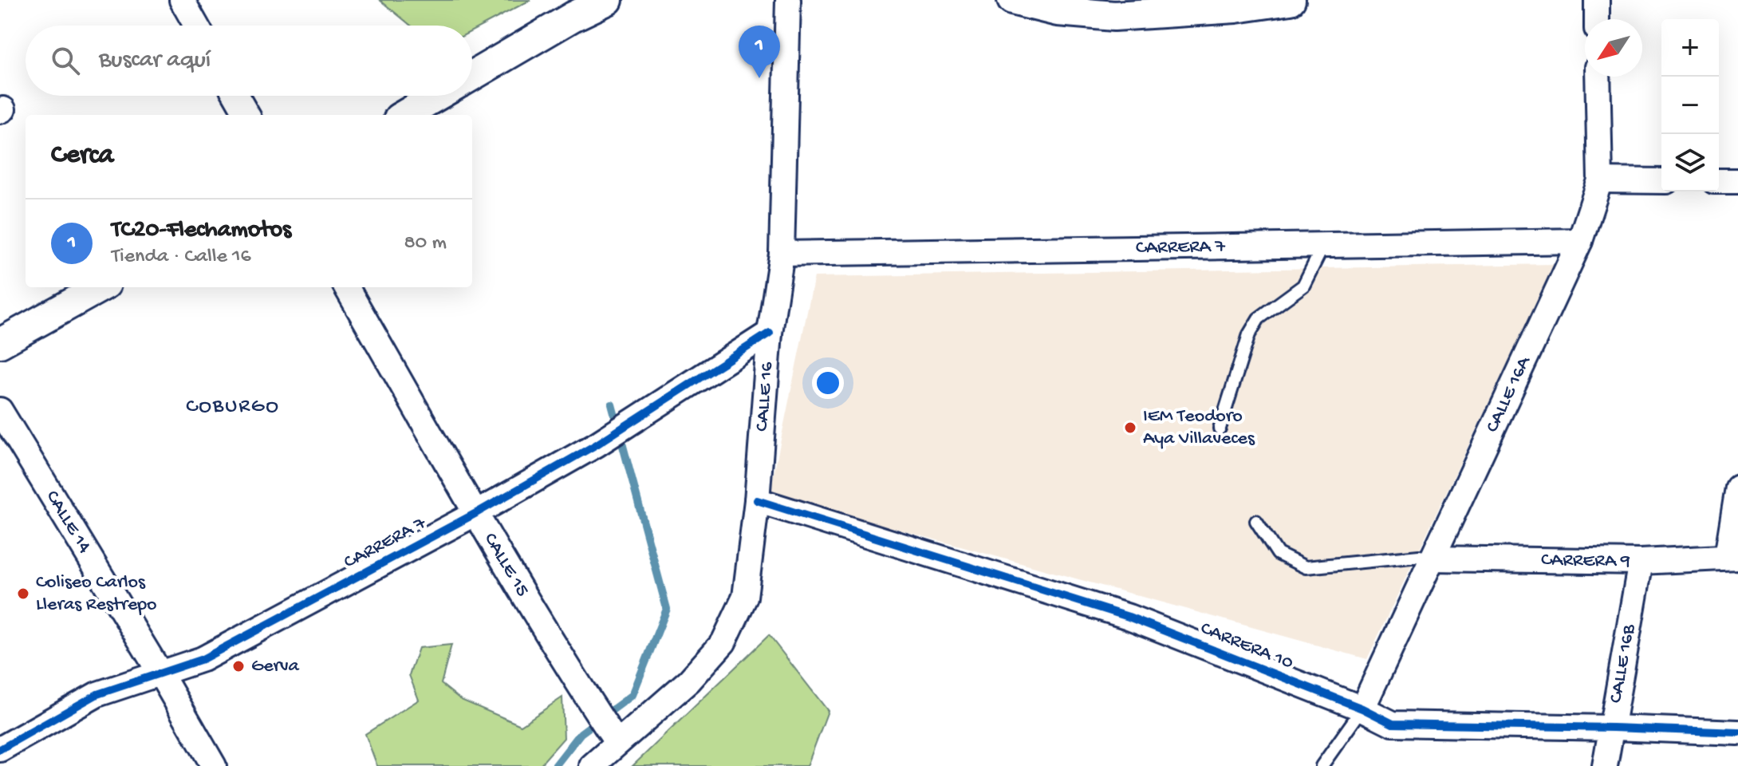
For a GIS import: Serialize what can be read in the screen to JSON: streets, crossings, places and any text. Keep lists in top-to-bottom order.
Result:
{
  "streets": {
    "street": [
      "CARRERA 7",
      "CALLE 16A",
      "CALLE 16",
      "CALLE 14",
      "CARRERA 9",
      "CALLE 15",
      "CARRERA 10",
      "CALLE 16B"
    ]
  },
  "crossings": [
    ["CARRERA 7", "CALLE 16A"],
    ["CARRERA 7", "CALLE 16"],
    ["CARRERA 7", "CALLE 14"],
    ["CARRERA 7", "CALLE 15"],
    ["CALLE 16A", "CARRERA 9"],
    ["CALLE 16A", "CARRERA 10"],
    ["CALLE 16", "CALLE 15"],
    ["CALLE 16", "CARRERA 10"],
    ["CARRERA 9", "CALLE 16B"],
    ["CARRERA 10", "CALLE 16B"]
  ],
  "districts": ["COBURGO"],
  "places": ["IEM Teodoro Aya Villaveces", "Coliseo Carlos Lleras Restrepo", "Gerva"],
  "north": "bottom left",
  "page": {
    "map_buttons": ["+", "−"],
    "pins": "1",
    "search": "Buscar aquí",
    "heading": "Cerca",
    "list": [
      {
        "mark": "1",
        "name": "TC20-Flechamotos",
        "note": "Tienda · Calle 16",
        "value": "80 m"
      }
    ]
  }
}
